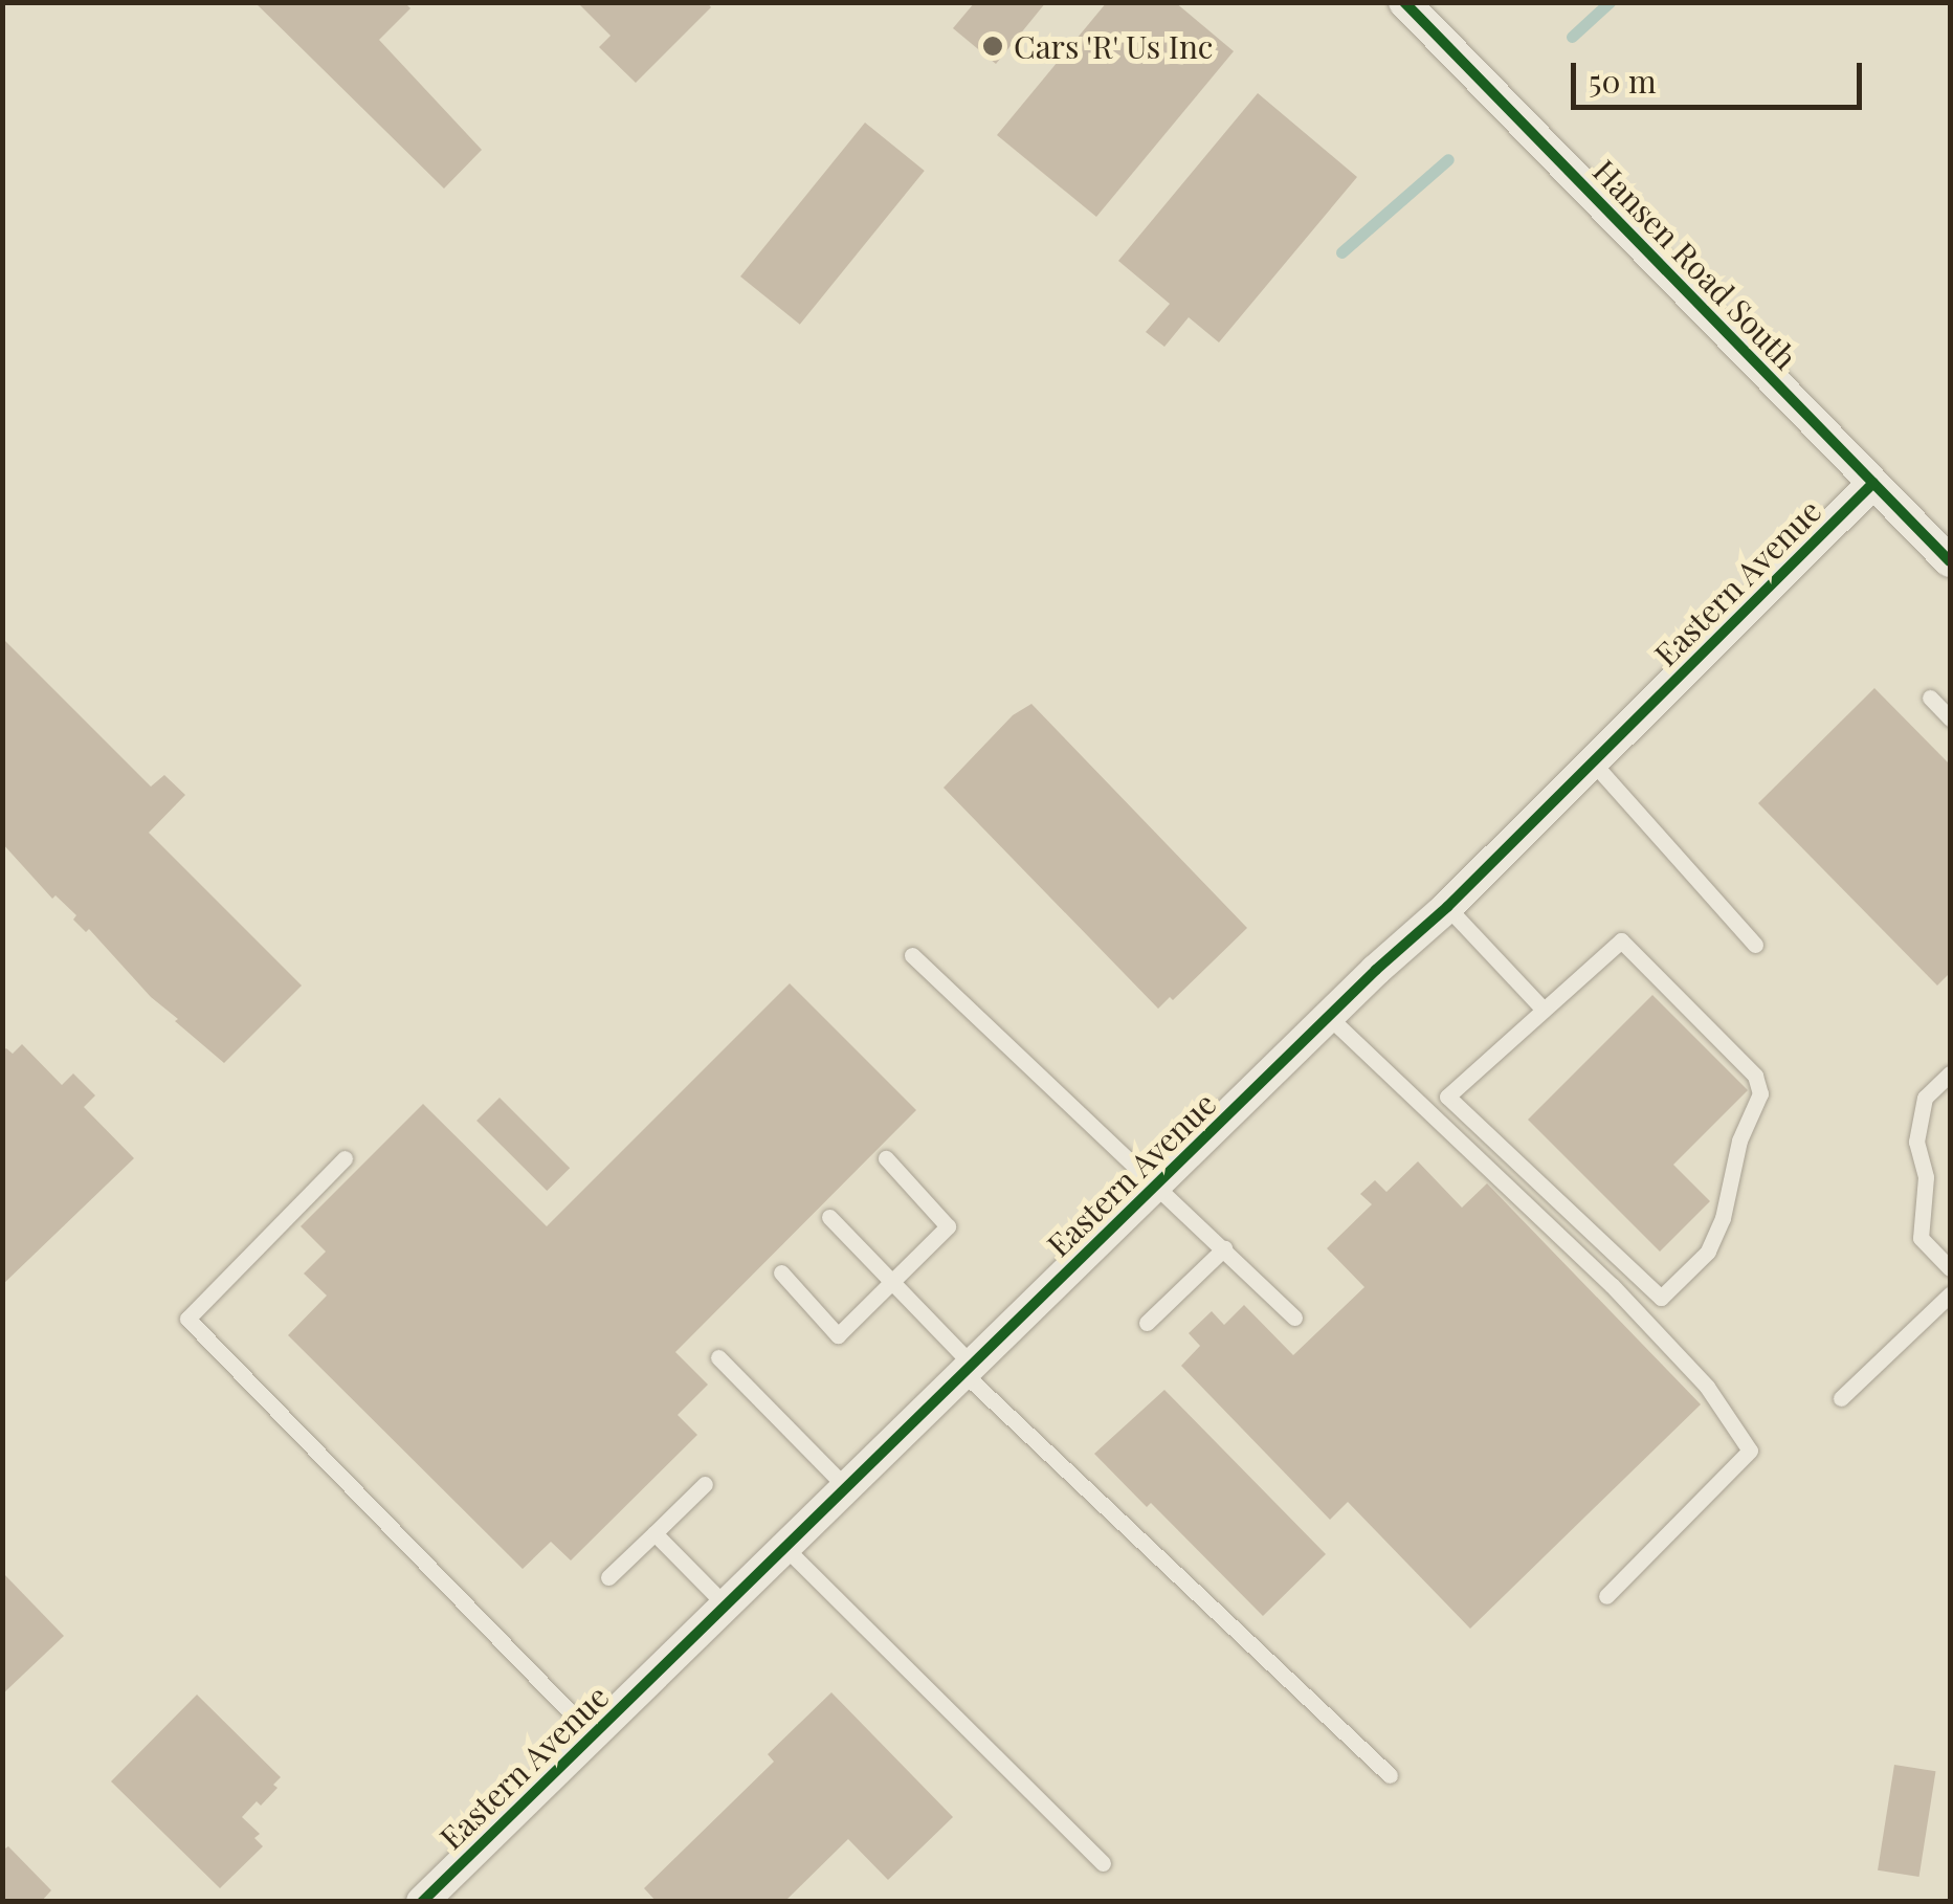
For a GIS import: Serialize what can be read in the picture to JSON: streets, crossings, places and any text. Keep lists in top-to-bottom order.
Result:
{
  "streets": {
    "street": ["Hansen Road South", "Eastern Avenue"]
  },
  "crossings": [
    ["Hansen Road South", "Eastern Avenue"]
  ],
  "places": ["Cars 'R' Us Inc"],
  "scale_bar": "50 m"
}
